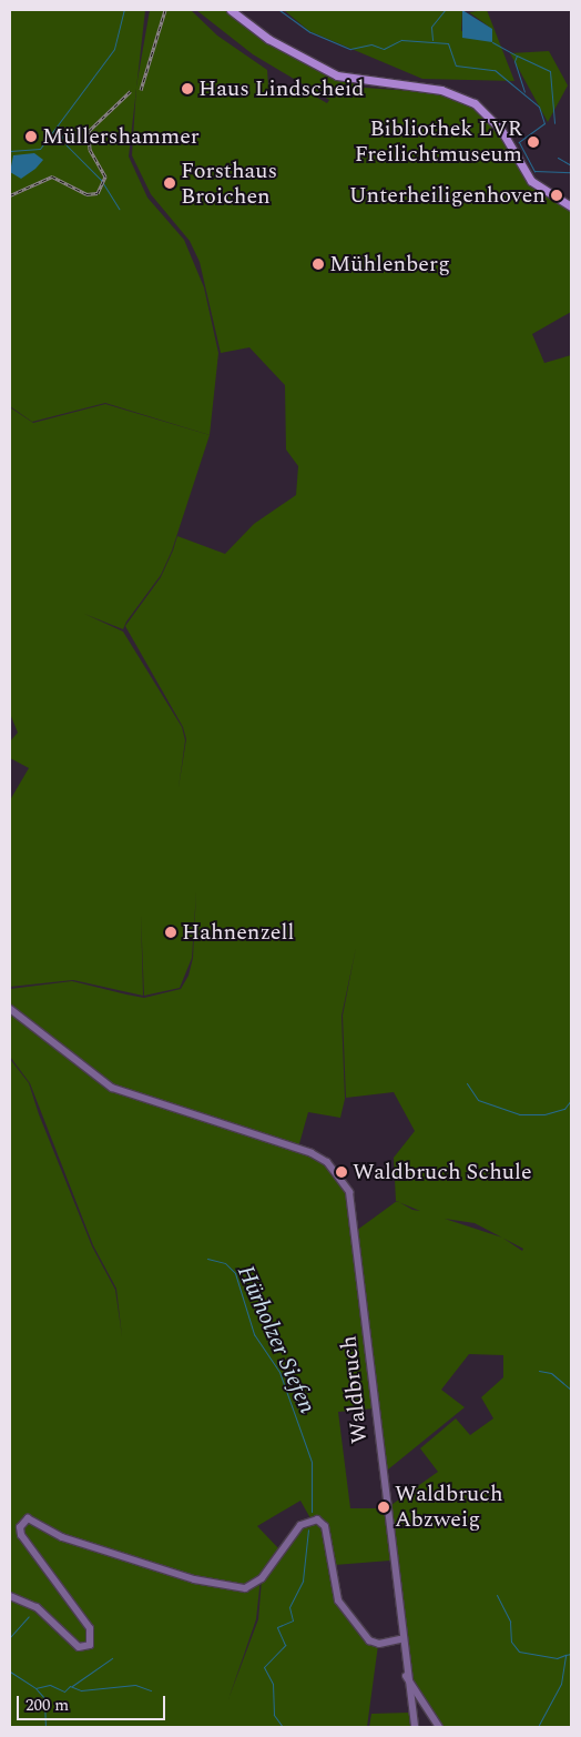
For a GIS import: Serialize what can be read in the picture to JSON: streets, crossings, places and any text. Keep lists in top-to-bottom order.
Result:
{
  "streets": {
    "street": ["Waldbruch"]
  },
  "water": ["Hürholzer Siefen"],
  "places": [
    "Haus Lindscheid",
    "Müllershammer",
    "Bibliothek LVR Freilichtmuseum",
    "Forsthaus Broichen",
    "Unterheiligenhoven",
    "Mühlenberg",
    "Hahnenzell",
    "Waldbruch Schule",
    "Waldbruch Abzweig"
  ],
  "scale_bar": "200 m"
}
